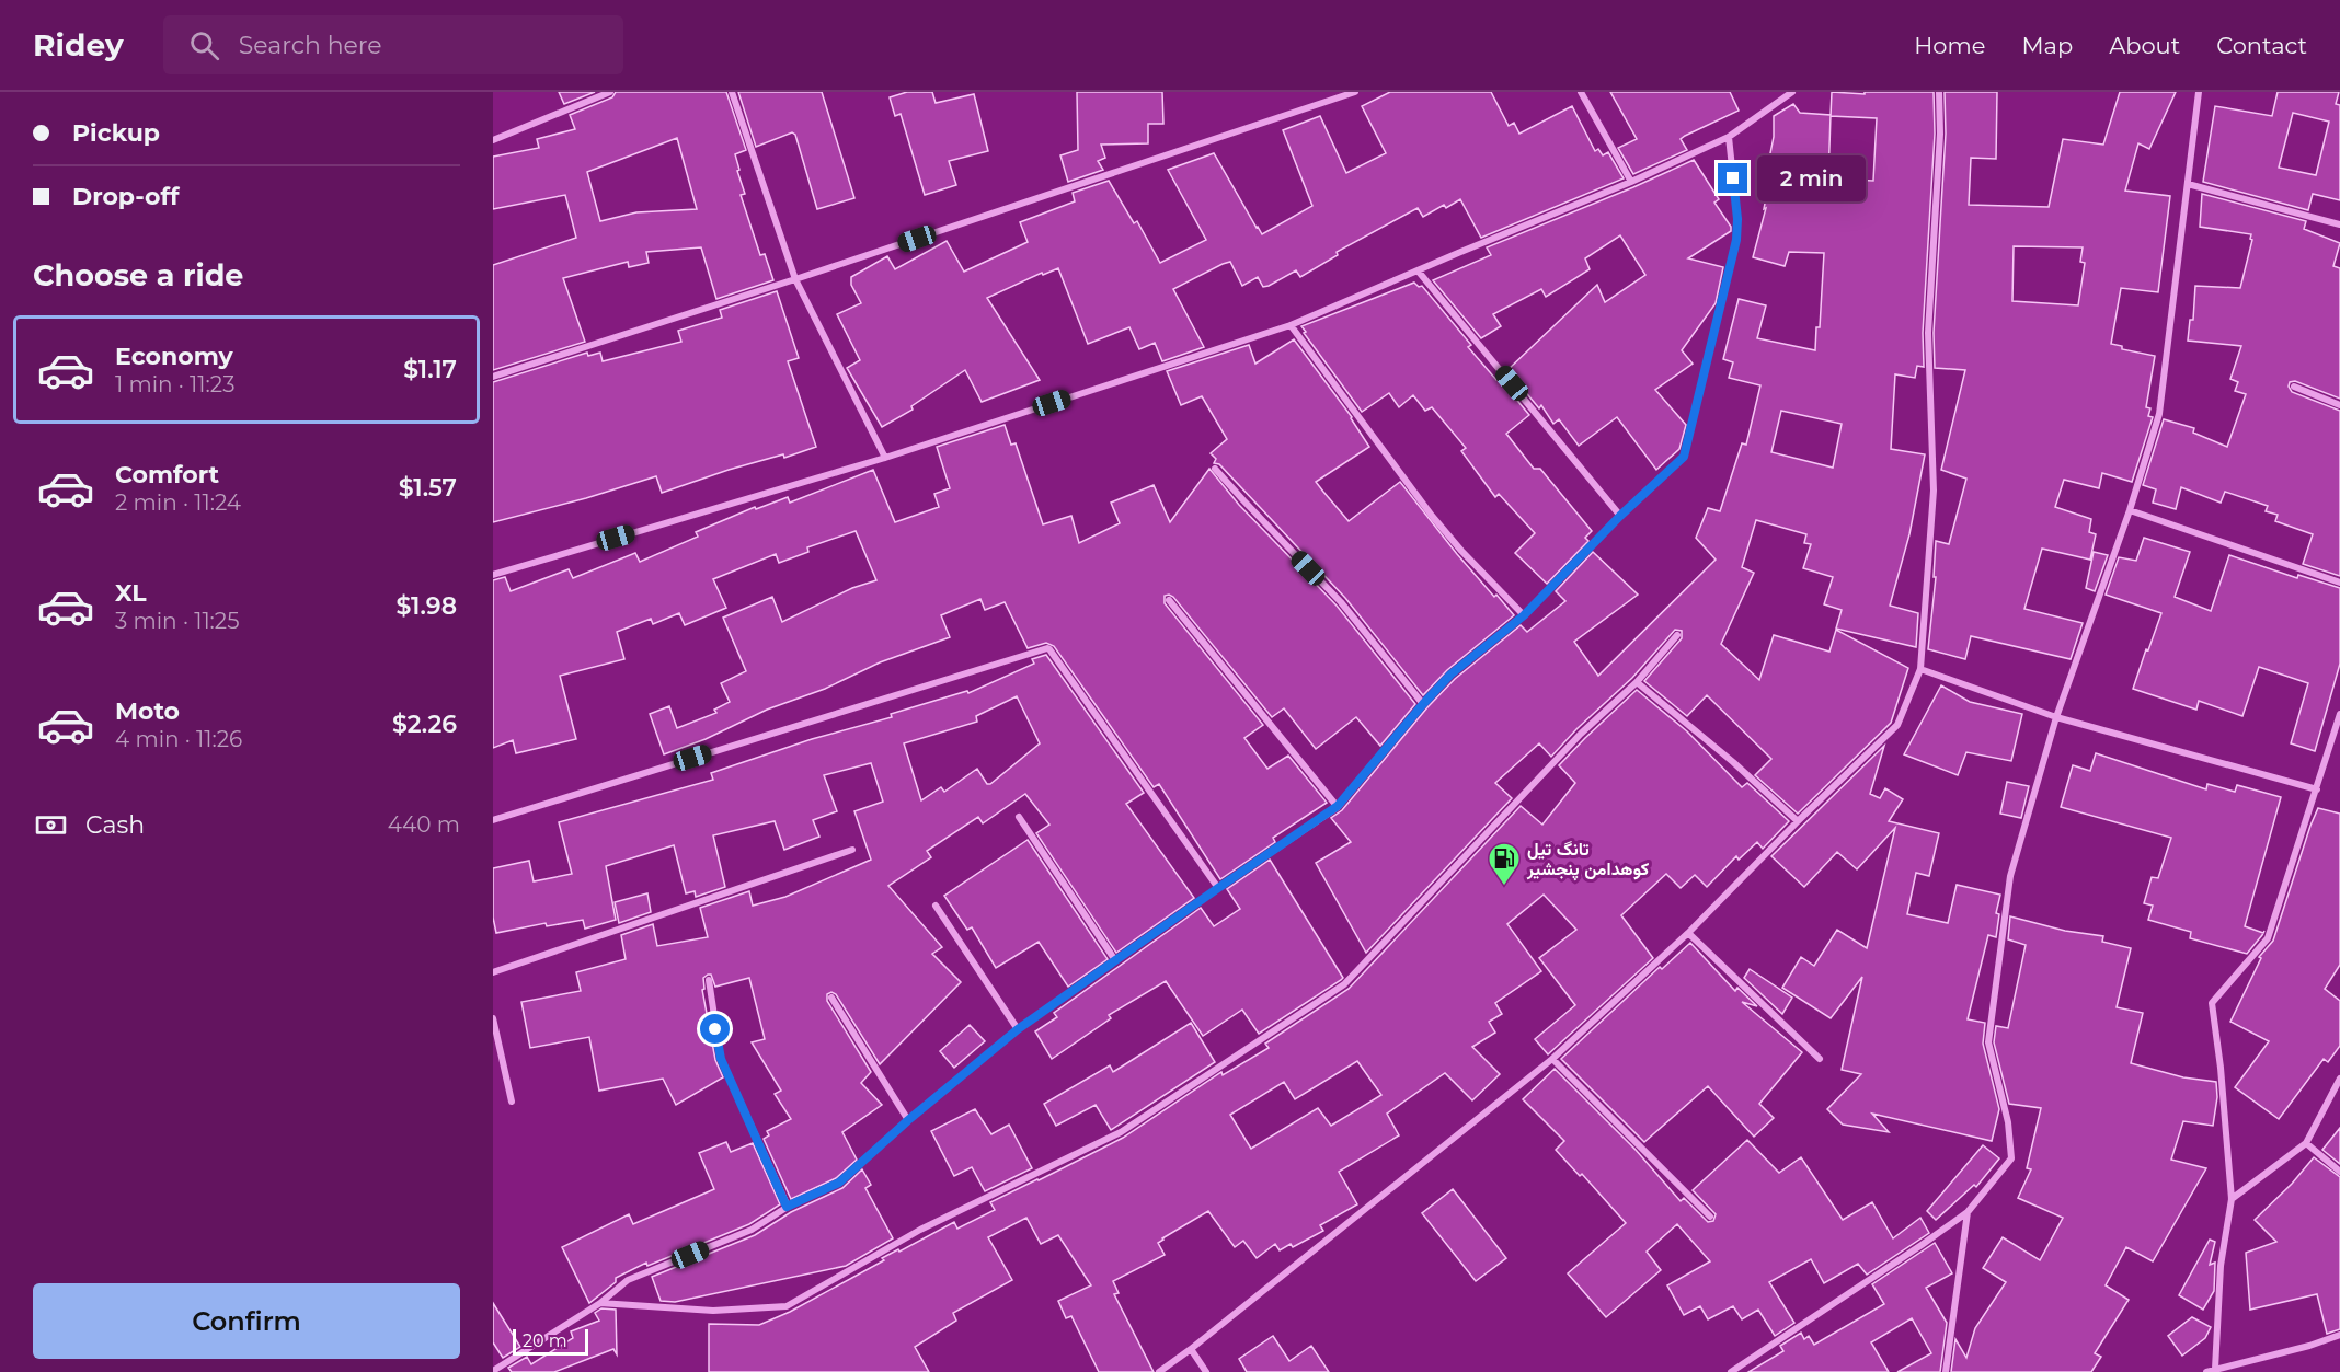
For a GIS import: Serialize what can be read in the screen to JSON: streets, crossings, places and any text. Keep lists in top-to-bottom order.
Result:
{
  "places": {
    "fuel station": ["تانگ تیل کوهدامن پنجشیر"]
  },
  "scale_bar": "20 m",
  "page": {
    "header": "Ridey",
    "search": "Search here",
    "nav": [
      "Home",
      "Map",
      "About",
      "Contact"
    ],
    "banner": ["Pickup", "Drop-off"],
    "bubble": "2 min",
    "heading": "Choose a ride",
    "list": [
      {
        "name": "Economy",
        "note": "1 min · 11:23",
        "value": "$1.17"
      },
      {
        "name": "Comfort",
        "note": "2 min · 11:24",
        "value": "$1.57"
      },
      {
        "name": "XL",
        "note": "3 min · 11:25",
        "value": "$1.98"
      },
      {
        "name": "Moto",
        "note": "4 min · 11:26",
        "value": "$2.26"
      }
    ],
    "pay": ["Cash", "440 m"],
    "buttons": "Confirm",
    "scale": "20 m"
  }
}
